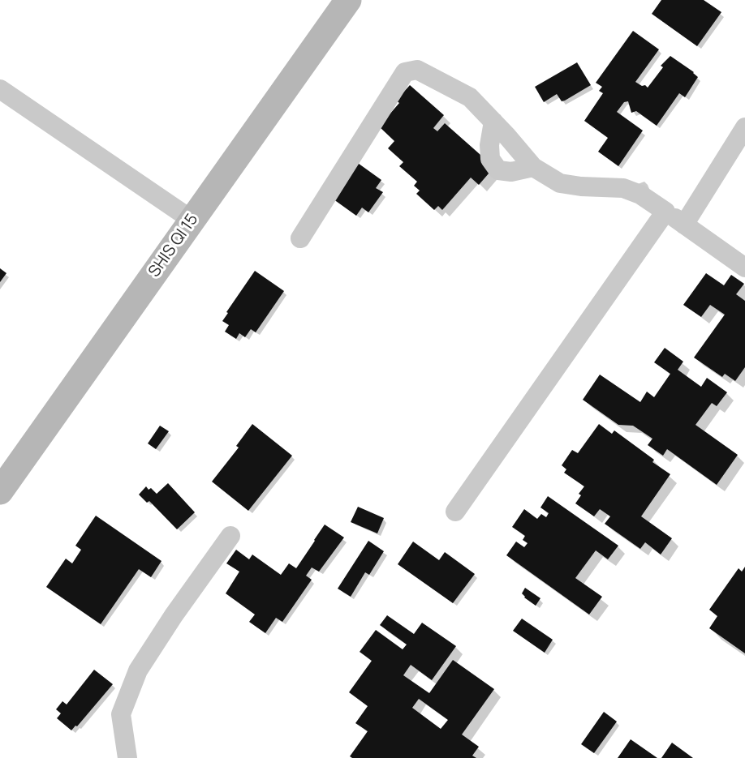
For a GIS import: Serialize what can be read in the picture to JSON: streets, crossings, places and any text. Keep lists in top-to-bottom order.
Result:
{
  "streets": {
    "street": ["SHIS QI 15"]
  }
}
